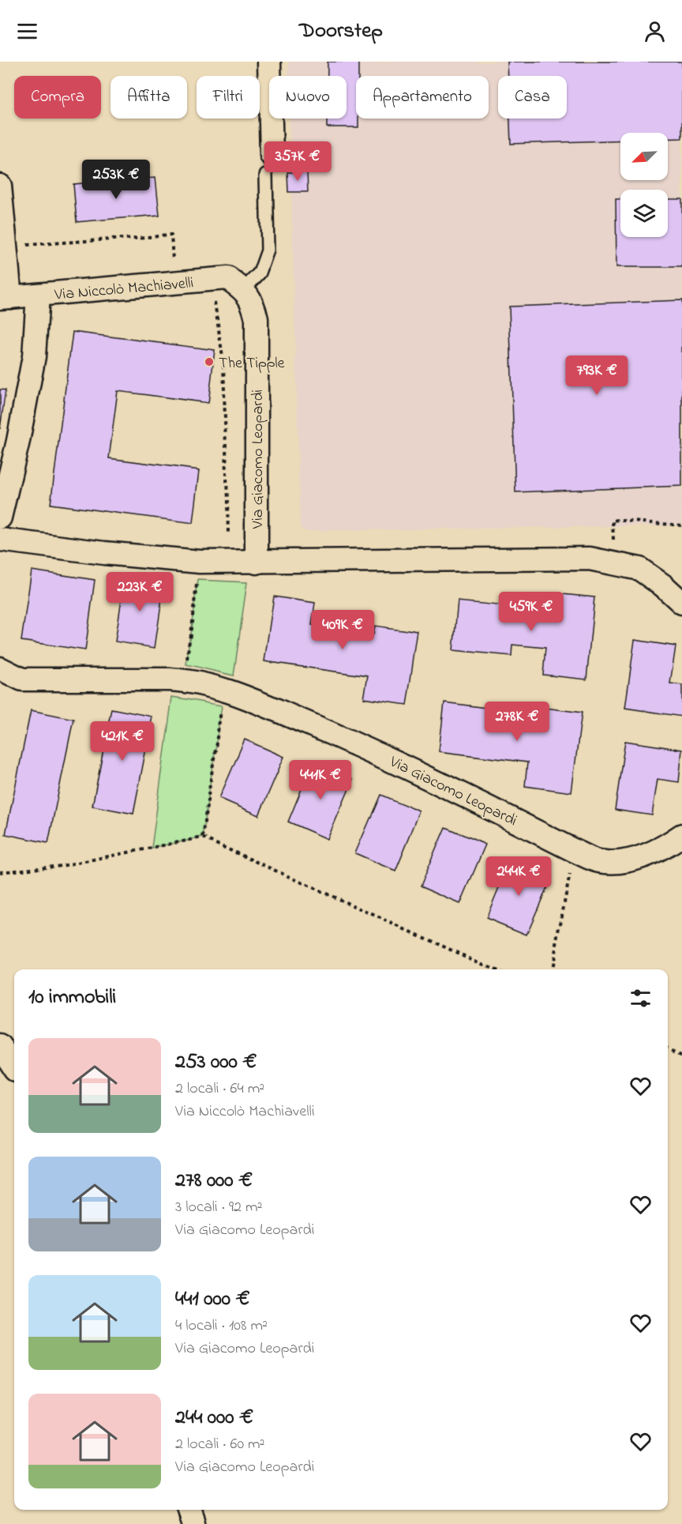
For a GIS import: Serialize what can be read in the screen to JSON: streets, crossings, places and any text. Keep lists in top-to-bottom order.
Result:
{
  "streets": {
    "street": ["Via Niccolò Machiavelli", "Via Giacomo Leopardi"]
  },
  "crossings": [
    ["Via Niccolò Machiavelli", "Via Giacomo Leopardi"]
  ],
  "places": ["The Tipple"],
  "north": "bottom left",
  "page": {
    "header": "Doorstep",
    "chip": [
      "Compra",
      "Affitta",
      "Filtri",
      "Nuovo",
      "Appartamento",
      "Casa"
    ],
    "price": [
      "357K €",
      "253K €",
      "793K €",
      "223K €",
      "459K €",
      "409K €",
      "278K €",
      "421K €",
      "441K €",
      "244K €"
    ],
    "heading": "10 immobili",
    "list": [
      {
        "name": "253 000 €",
        "note": "2 locali · 64 m² · Via Niccolò Machiavelli"
      },
      {
        "name": "278 000 €",
        "note": "3 locali · 92 m² · Via Giacomo Leopardi"
      },
      {
        "name": "441 000 €",
        "note": "4 locali · 108 m² · Via Giacomo Leopardi"
      },
      {
        "name": "244 000 €",
        "note": "2 locali · 60 m² · Via Giacomo Leopardi"
      }
    ]
  }
}
